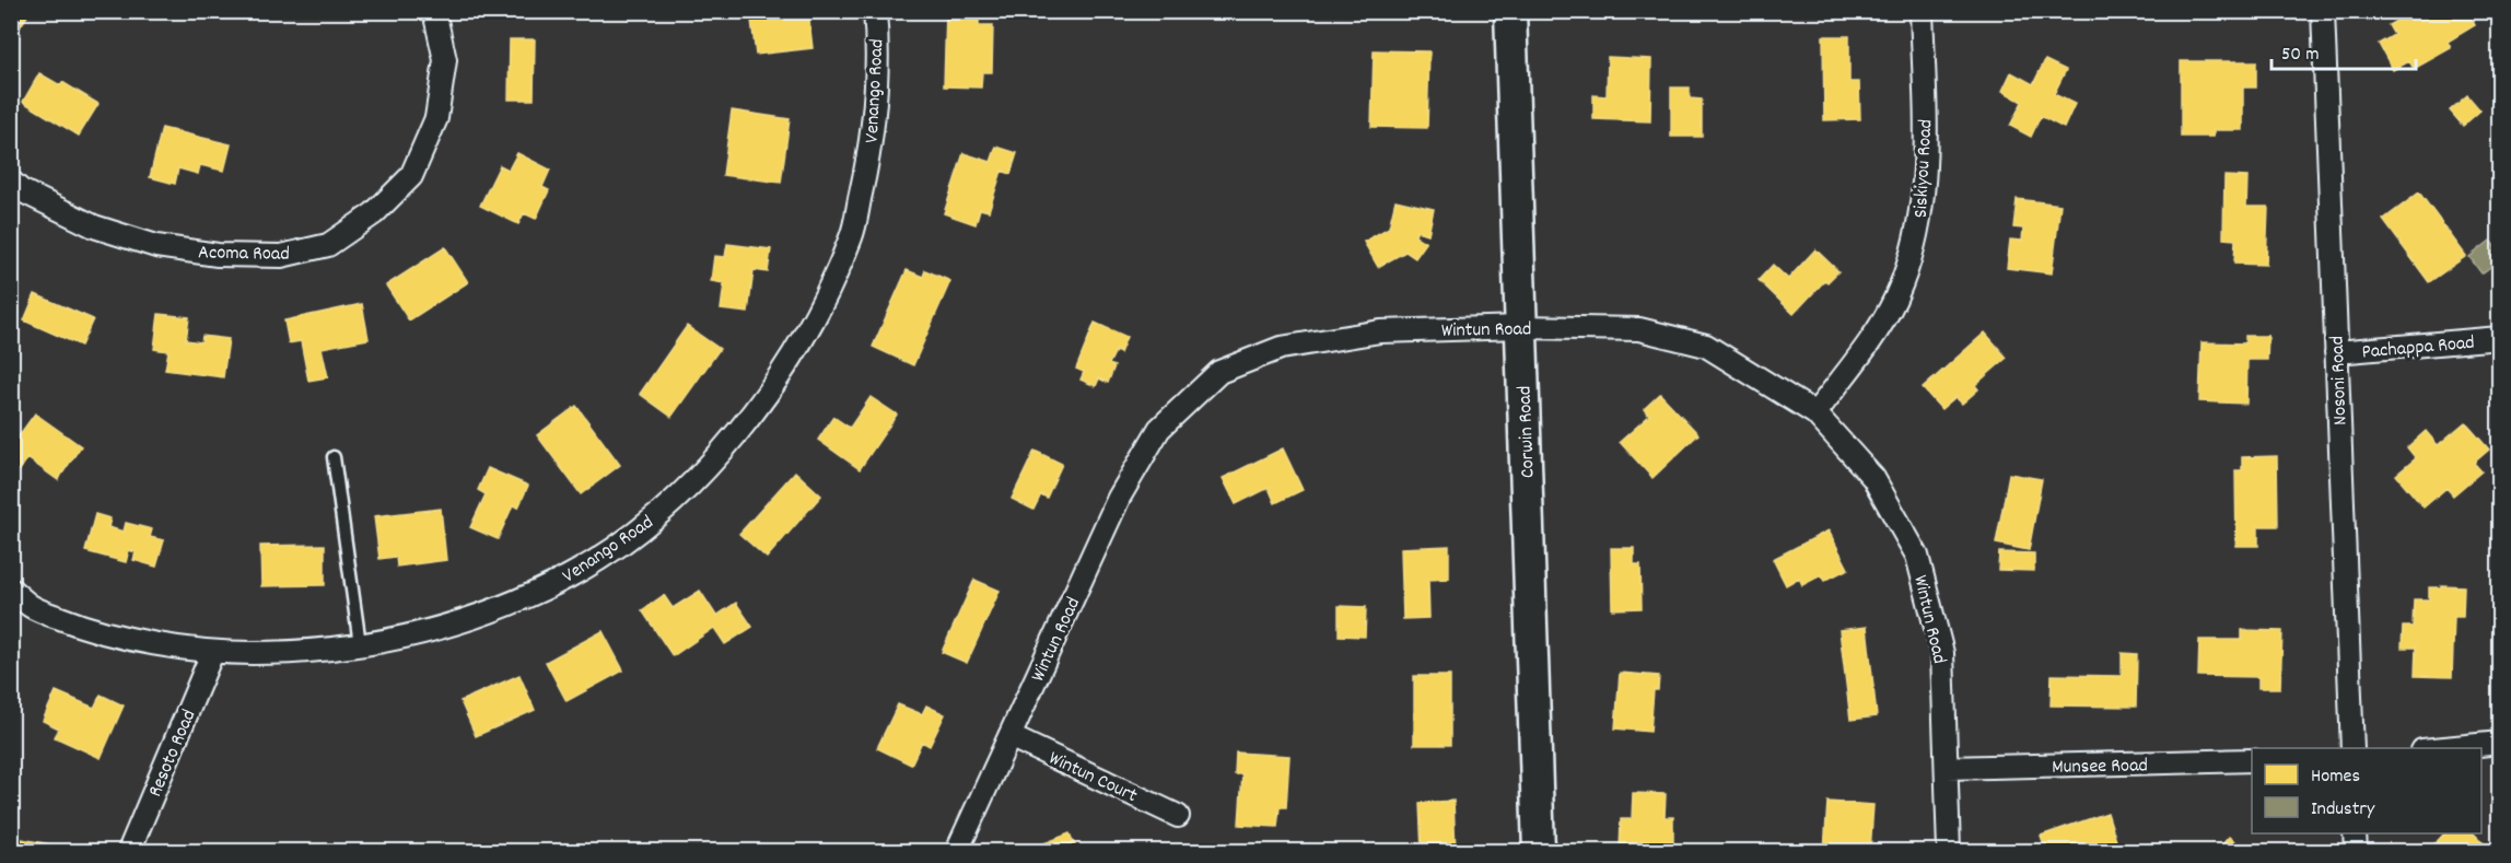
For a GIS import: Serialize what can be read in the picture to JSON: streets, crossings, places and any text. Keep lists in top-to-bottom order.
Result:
{
  "streets": {
    "main road": ["Corwin Road"],
    "street": [
      "Venango Road",
      "Siskiyou Road",
      "Acoma Road",
      "Wintun Road",
      "Pachappa Road",
      "Nosoni Road",
      "Resoto Road",
      "Munsee Road",
      "Wintun Court"
    ]
  },
  "crossings": [
    ["Venango Road", "Resoto Road"],
    ["Siskiyou Road", "Wintun Road"],
    ["Wintun Road", "Corwin Road"],
    ["Wintun Road", "Munsee Road"],
    ["Wintun Road", "Wintun Court"],
    ["Pachappa Road", "Nosoni Road"]
  ],
  "legend": ["Homes", "Industry"],
  "scale_bar": "50 m"
}
